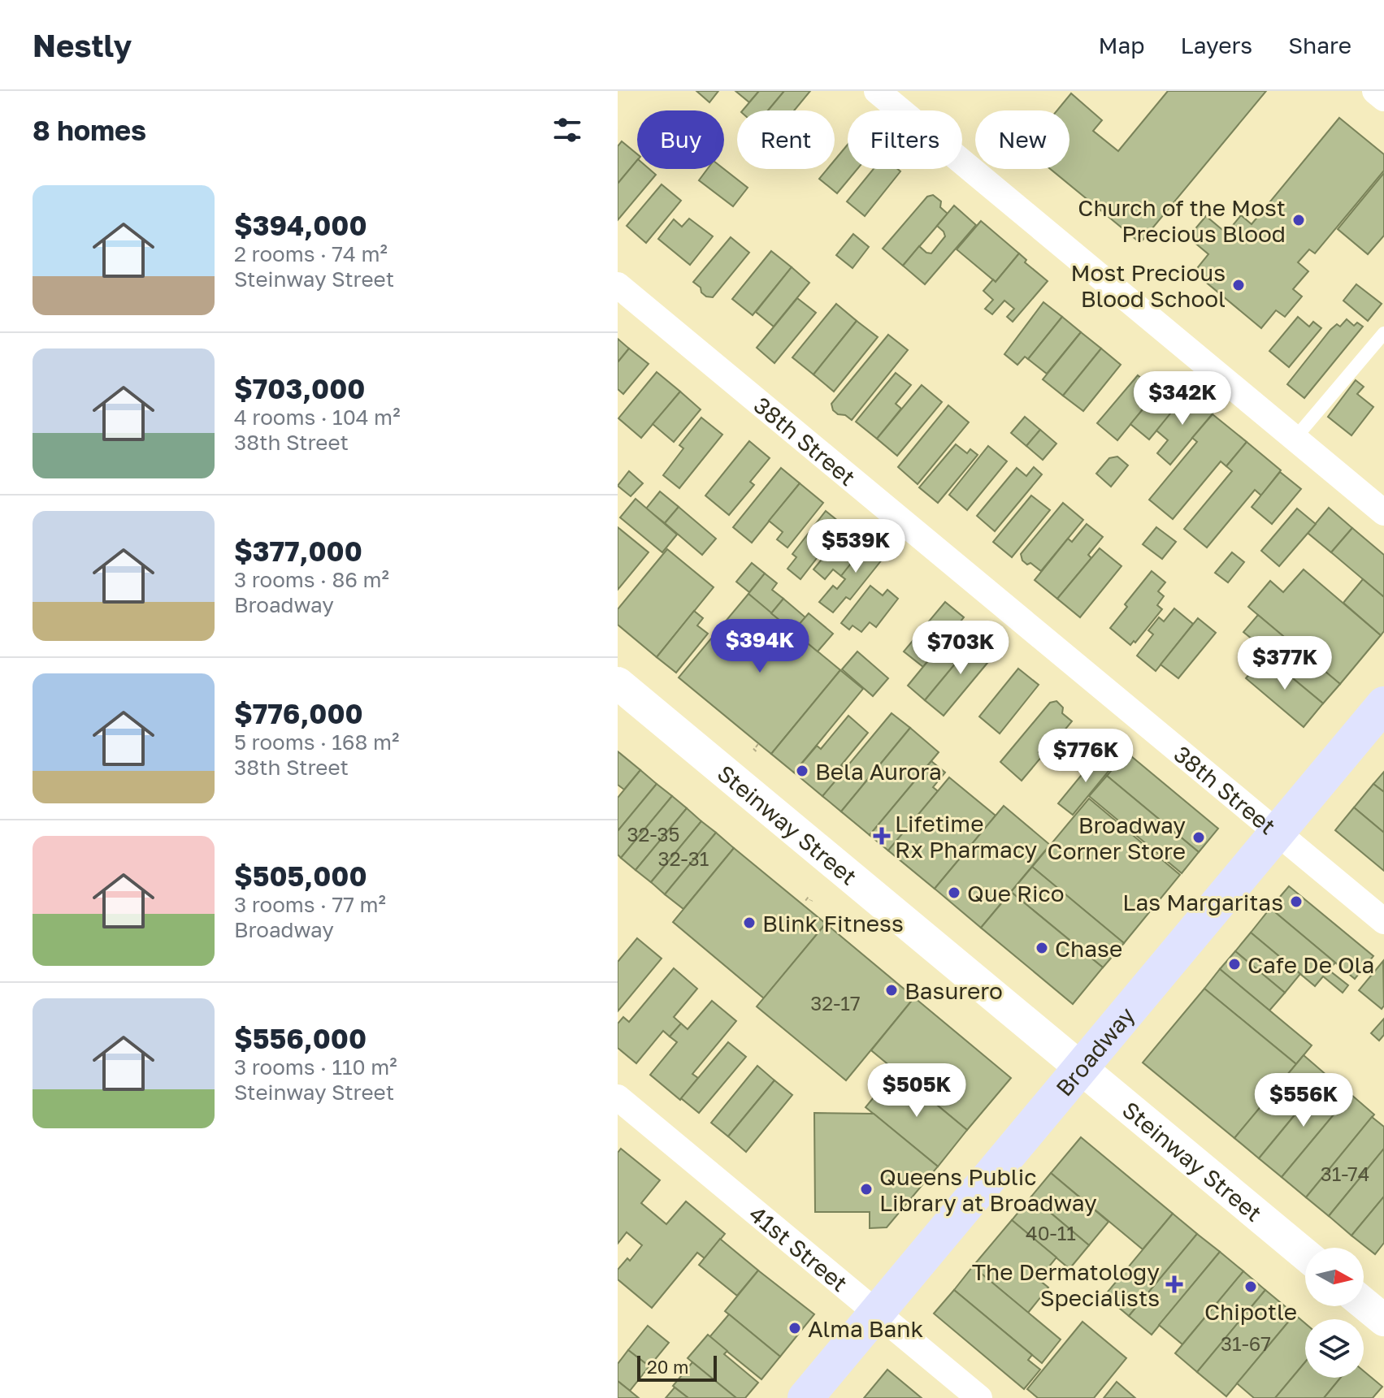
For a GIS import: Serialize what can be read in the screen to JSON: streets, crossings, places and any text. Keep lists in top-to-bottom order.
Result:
{
  "streets": {
    "main road": ["Broadway"],
    "street": ["38th Street", "Steinway Street", "41st Street"]
  },
  "crossings": [
    ["38th Street", "Broadway"],
    ["Steinway Street", "Broadway"],
    ["Broadway", "41st Street"]
  ],
  "places": {
    "other": [
      "Church of the Most Precious Blood",
      "Most Precious Blood School",
      "Bela Aurora",
      "Broadway Corner Store",
      "Que Rico",
      "Las Margaritas",
      "Blink Fitness",
      "Chase",
      "Cafe De Ola",
      "Basurero",
      "Queens Public Library at Broadway",
      "Chipotle",
      "Alma Bank"
    ],
    "health": ["Lifetime Rx Pharmacy", "The Dermatology Specialists"]
  },
  "house_numbers": [
    "32-35",
    "32-31",
    "32-17",
    "31-74",
    "40-11",
    "31-67"
  ],
  "scale_bar": "20 m",
  "north": "right",
  "page": {
    "header": "Nestly",
    "nav": ["Map", "Layers", "Share"],
    "heading": "8 homes",
    "chip": [
      "Buy",
      "Rent",
      "Filters",
      "New"
    ],
    "list": [
      {
        "name": "$394,000",
        "note": "2 rooms · 74 m² · Steinway Street"
      },
      {
        "name": "$703,000",
        "note": "4 rooms · 104 m² · 38th Street"
      },
      {
        "name": "$377,000",
        "note": "3 rooms · 86 m² · Broadway"
      },
      {
        "name": "$776,000",
        "note": "5 rooms · 168 m² · 38th Street"
      },
      {
        "name": "$505,000",
        "note": "3 rooms · 77 m² · Broadway"
      },
      {
        "name": "$556,000",
        "note": "3 rooms · 110 m² · Steinway Street"
      }
    ],
    "price": [
      "$342K",
      "$539K",
      "$394K",
      "$703K",
      "$377K",
      "$776K",
      "$505K",
      "$556K"
    ],
    "scale": "20 m"
  }
}
